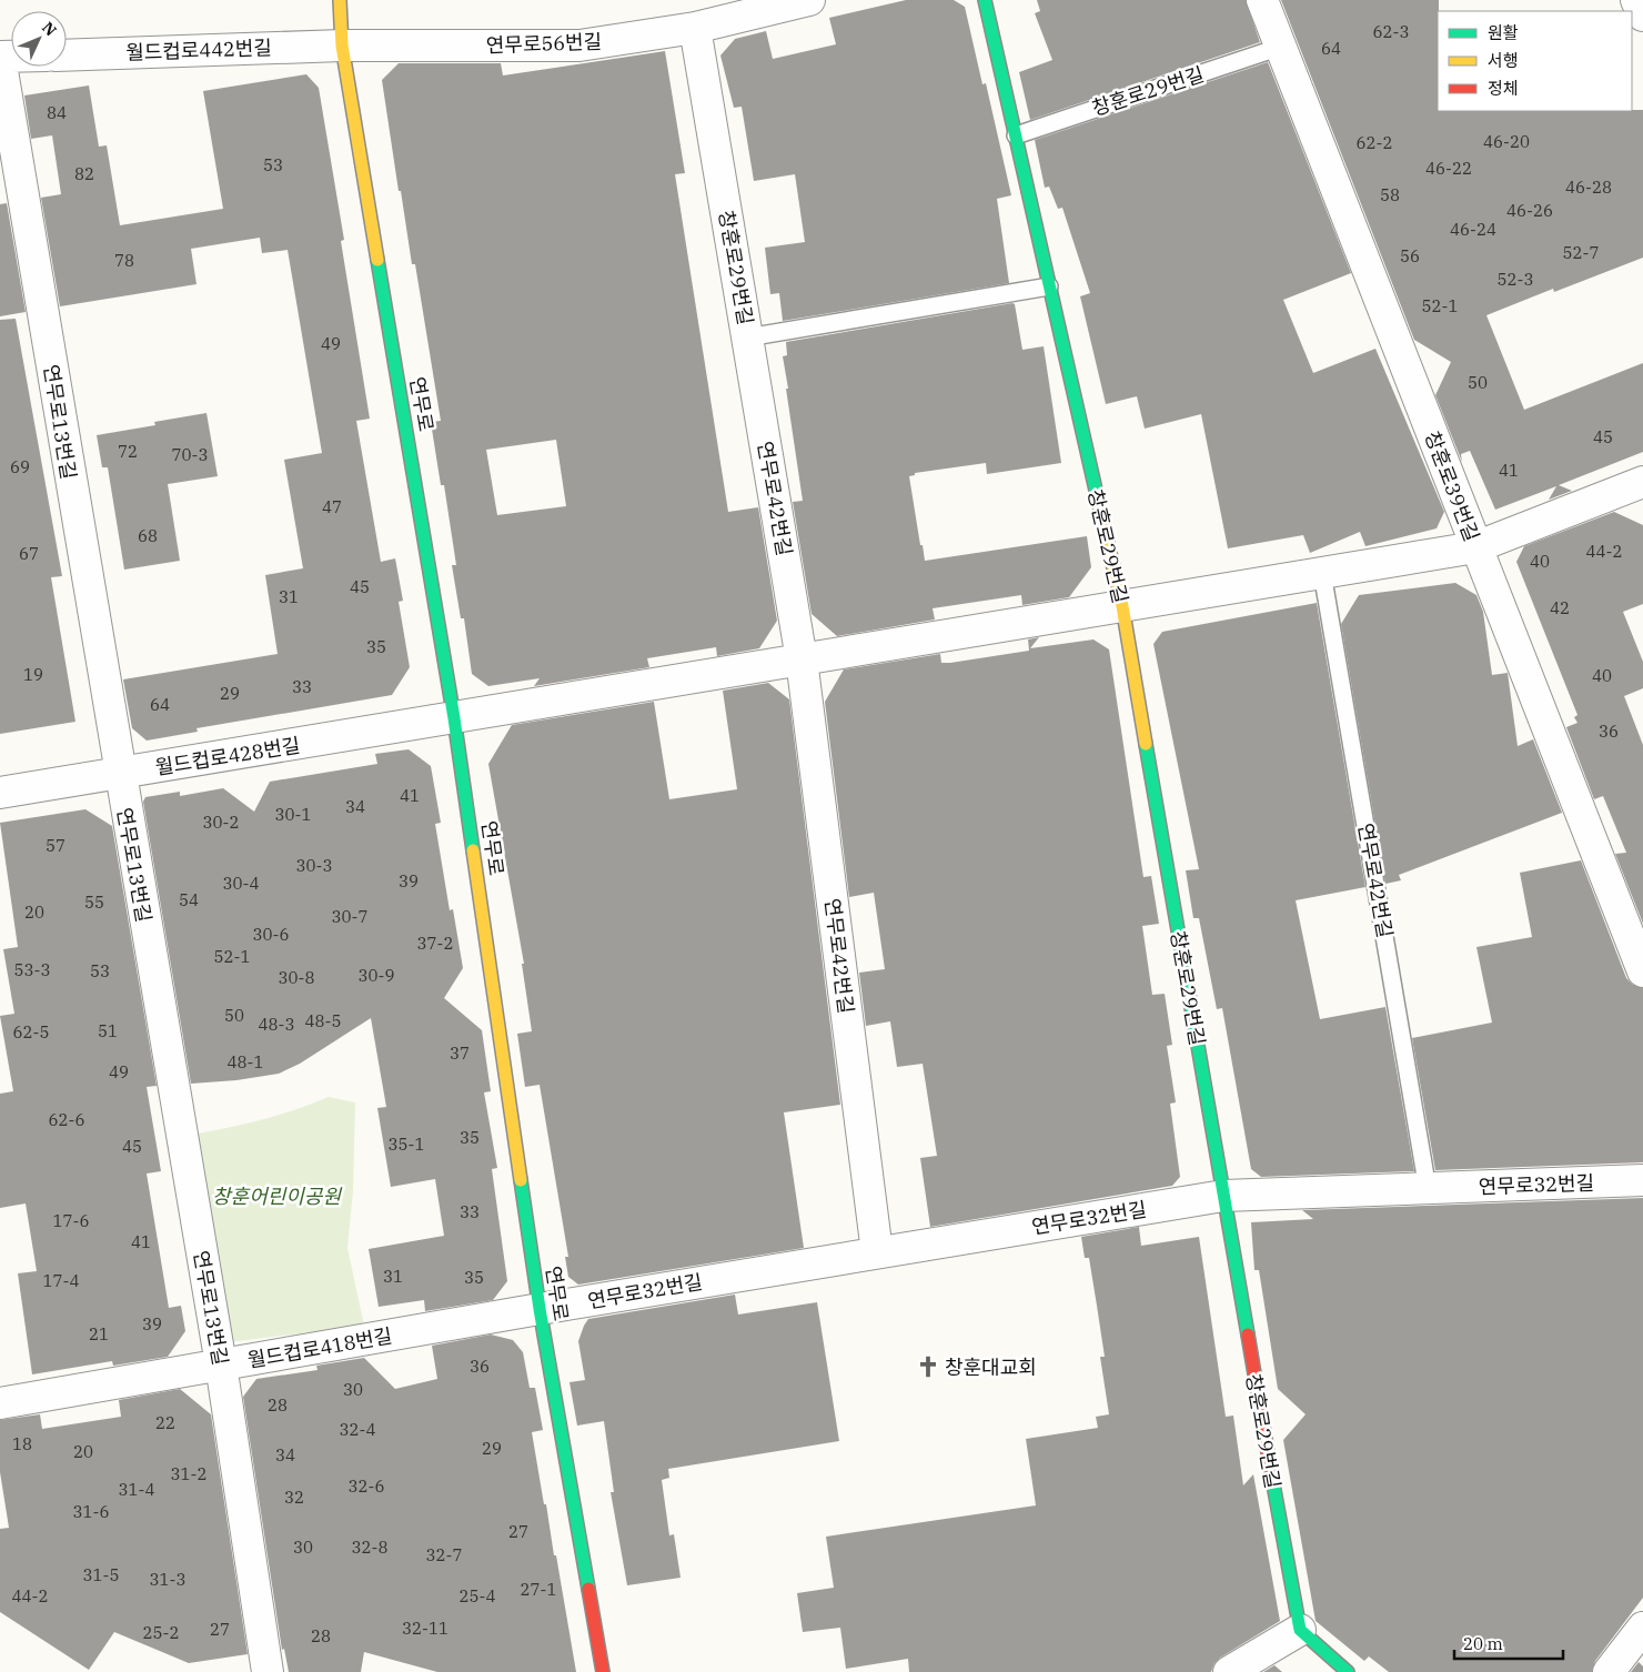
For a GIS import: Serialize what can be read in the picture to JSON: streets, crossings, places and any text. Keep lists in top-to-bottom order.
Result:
{
  "streets": {
    "street": [
      "연무로56번길",
      "월드컵로442번길",
      "창훈로29번길",
      "연무로",
      "연무로13번길",
      "창훈로39번길",
      "연무로42번길",
      "월드컵로428번길",
      "연무로32번길",
      "월드컵로418번길"
    ]
  },
  "crossings": [
    ["연무로56번길", "월드컵로442번길"],
    ["연무로56번길", "창훈로29번길"],
    ["연무로56번길", "연무로"],
    ["월드컵로442번길", "연무로"],
    ["창훈로29번길", "창훈로39번길"],
    ["창훈로29번길", "연무로42번길"],
    ["창훈로29번길", "연무로32번길"],
    ["연무로", "월드컵로428번길"],
    ["연무로", "연무로32번길"],
    ["연무로", "월드컵로418번길"],
    ["연무로13번길", "월드컵로428번길"],
    ["연무로13번길", "월드컵로418번길"],
    ["연무로42번길", "연무로32번길"],
    ["연무로32번길", "월드컵로418번길"]
  ],
  "parks": ["창훈어린이공원"],
  "places": {
    "church": ["창훈대교회"]
  },
  "house_numbers": [
    "62-3",
    "64",
    "84",
    "46-20",
    "62-2",
    "53",
    "46-22",
    "82",
    "46-28",
    "58",
    "46-26",
    "46-24",
    "52-7",
    "56",
    "78",
    "52-3",
    "52-1",
    "49",
    "50",
    "45",
    "72",
    "70-3",
    "69",
    "41",
    "47",
    "68",
    "44-2",
    "67",
    "40",
    "45",
    "31",
    "42",
    "35",
    "19",
    "40",
    "33",
    "29",
    "64",
    "36",
    "41",
    "34",
    "30-1",
    "30-2",
    "57",
    "30-3",
    "39",
    "30-4",
    "54",
    "55",
    "20",
    "30-7",
    "30-6",
    "37-2",
    "52-1",
    "53-3",
    "53",
    "30-9",
    "30-8",
    "50",
    "48-5",
    "48-3",
    "51",
    "62-5",
    "37",
    "48-1",
    "49",
    "62-6",
    "35",
    "35-1",
    "45",
    "33",
    "17-6",
    "41",
    "31",
    "35",
    "17-4",
    "39",
    "21",
    "36",
    "30",
    "28",
    "22",
    "32-4",
    "18",
    "29",
    "20",
    "34",
    "31-2",
    "32-6",
    "31-4",
    "32",
    "31-6",
    "27",
    "30",
    "32-8",
    "32-7",
    "31-5",
    "31-3",
    "27-1",
    "44-2",
    "25-4",
    "32-11",
    "27",
    "25-2",
    "28"
  ],
  "legend": ["원활", "서행", "정체"],
  "scale_bar": "20 m",
  "north": "top right"
}
